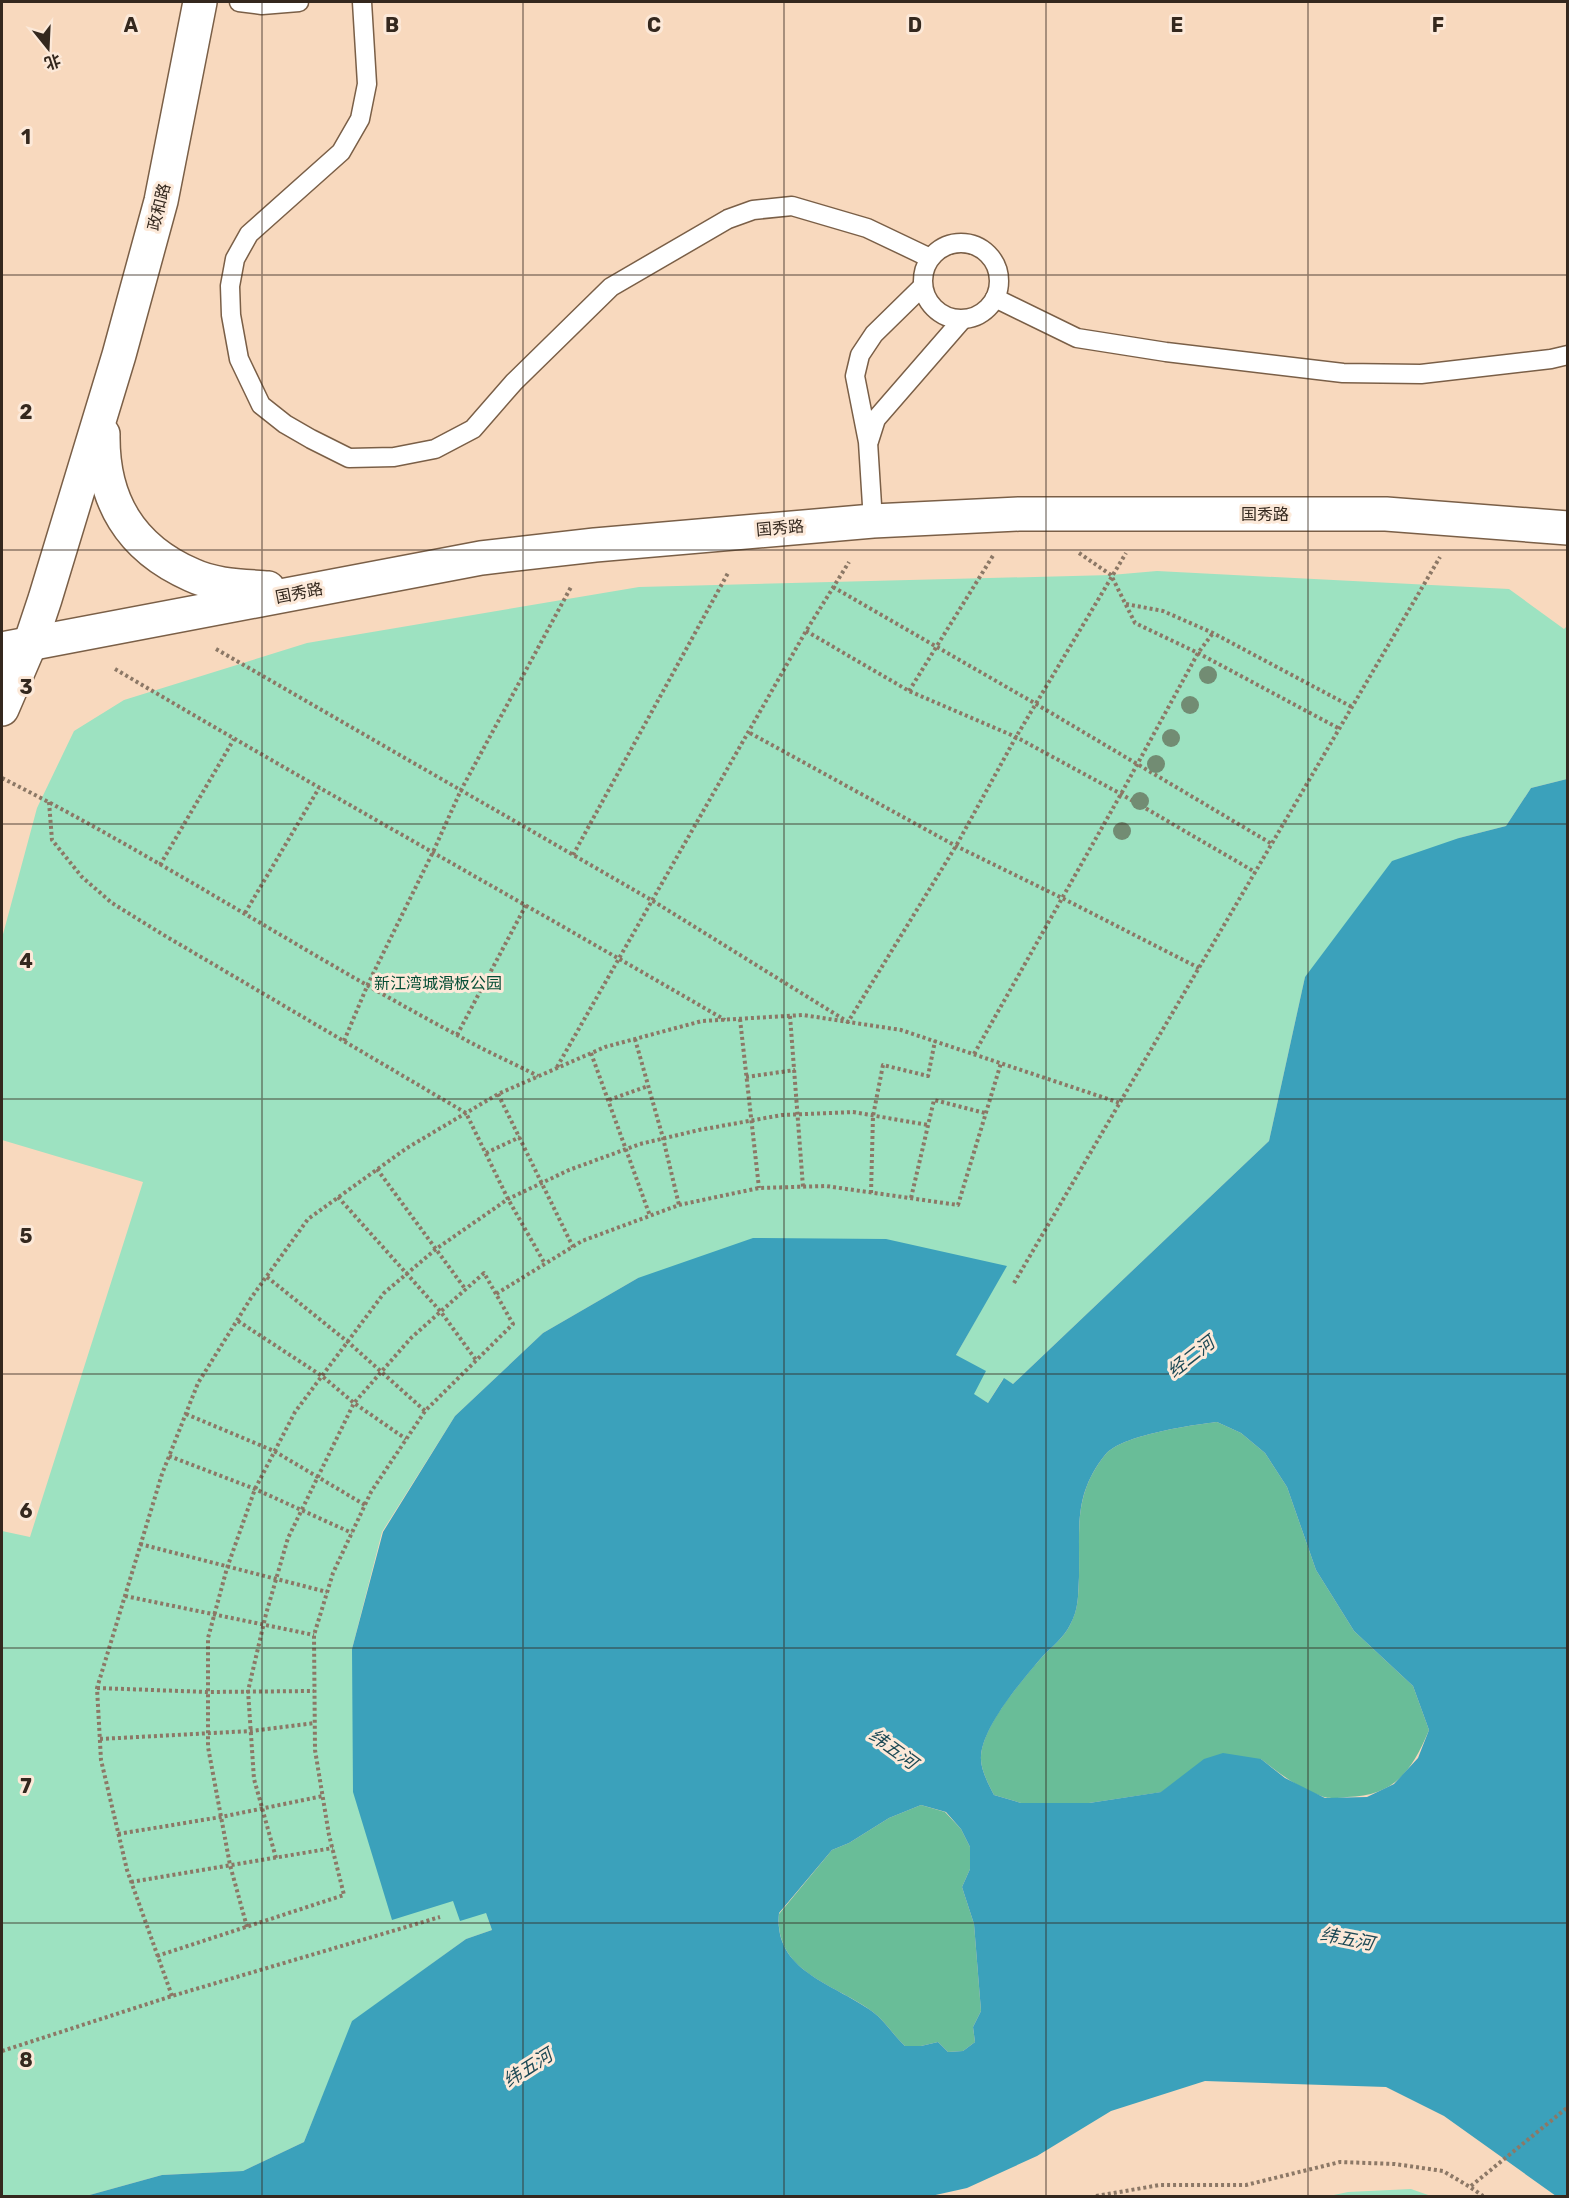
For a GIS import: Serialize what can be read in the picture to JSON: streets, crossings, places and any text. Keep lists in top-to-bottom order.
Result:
{
  "streets": {
    "street": ["政和路", "国秀路"]
  },
  "crossings": [
    ["政和路", "国秀路"]
  ],
  "water": ["经二河", "纬五河"],
  "parks": ["新江湾城滑板公园"],
  "north": "bottom",
  "grid": {
    "columns": [
      "A",
      "B",
      "C",
      "D",
      "E",
      "F"
    ],
    "rows": [
      "1",
      "2",
      "3",
      "4",
      "5",
      "6",
      "7",
      "8"
    ]
  }
}
